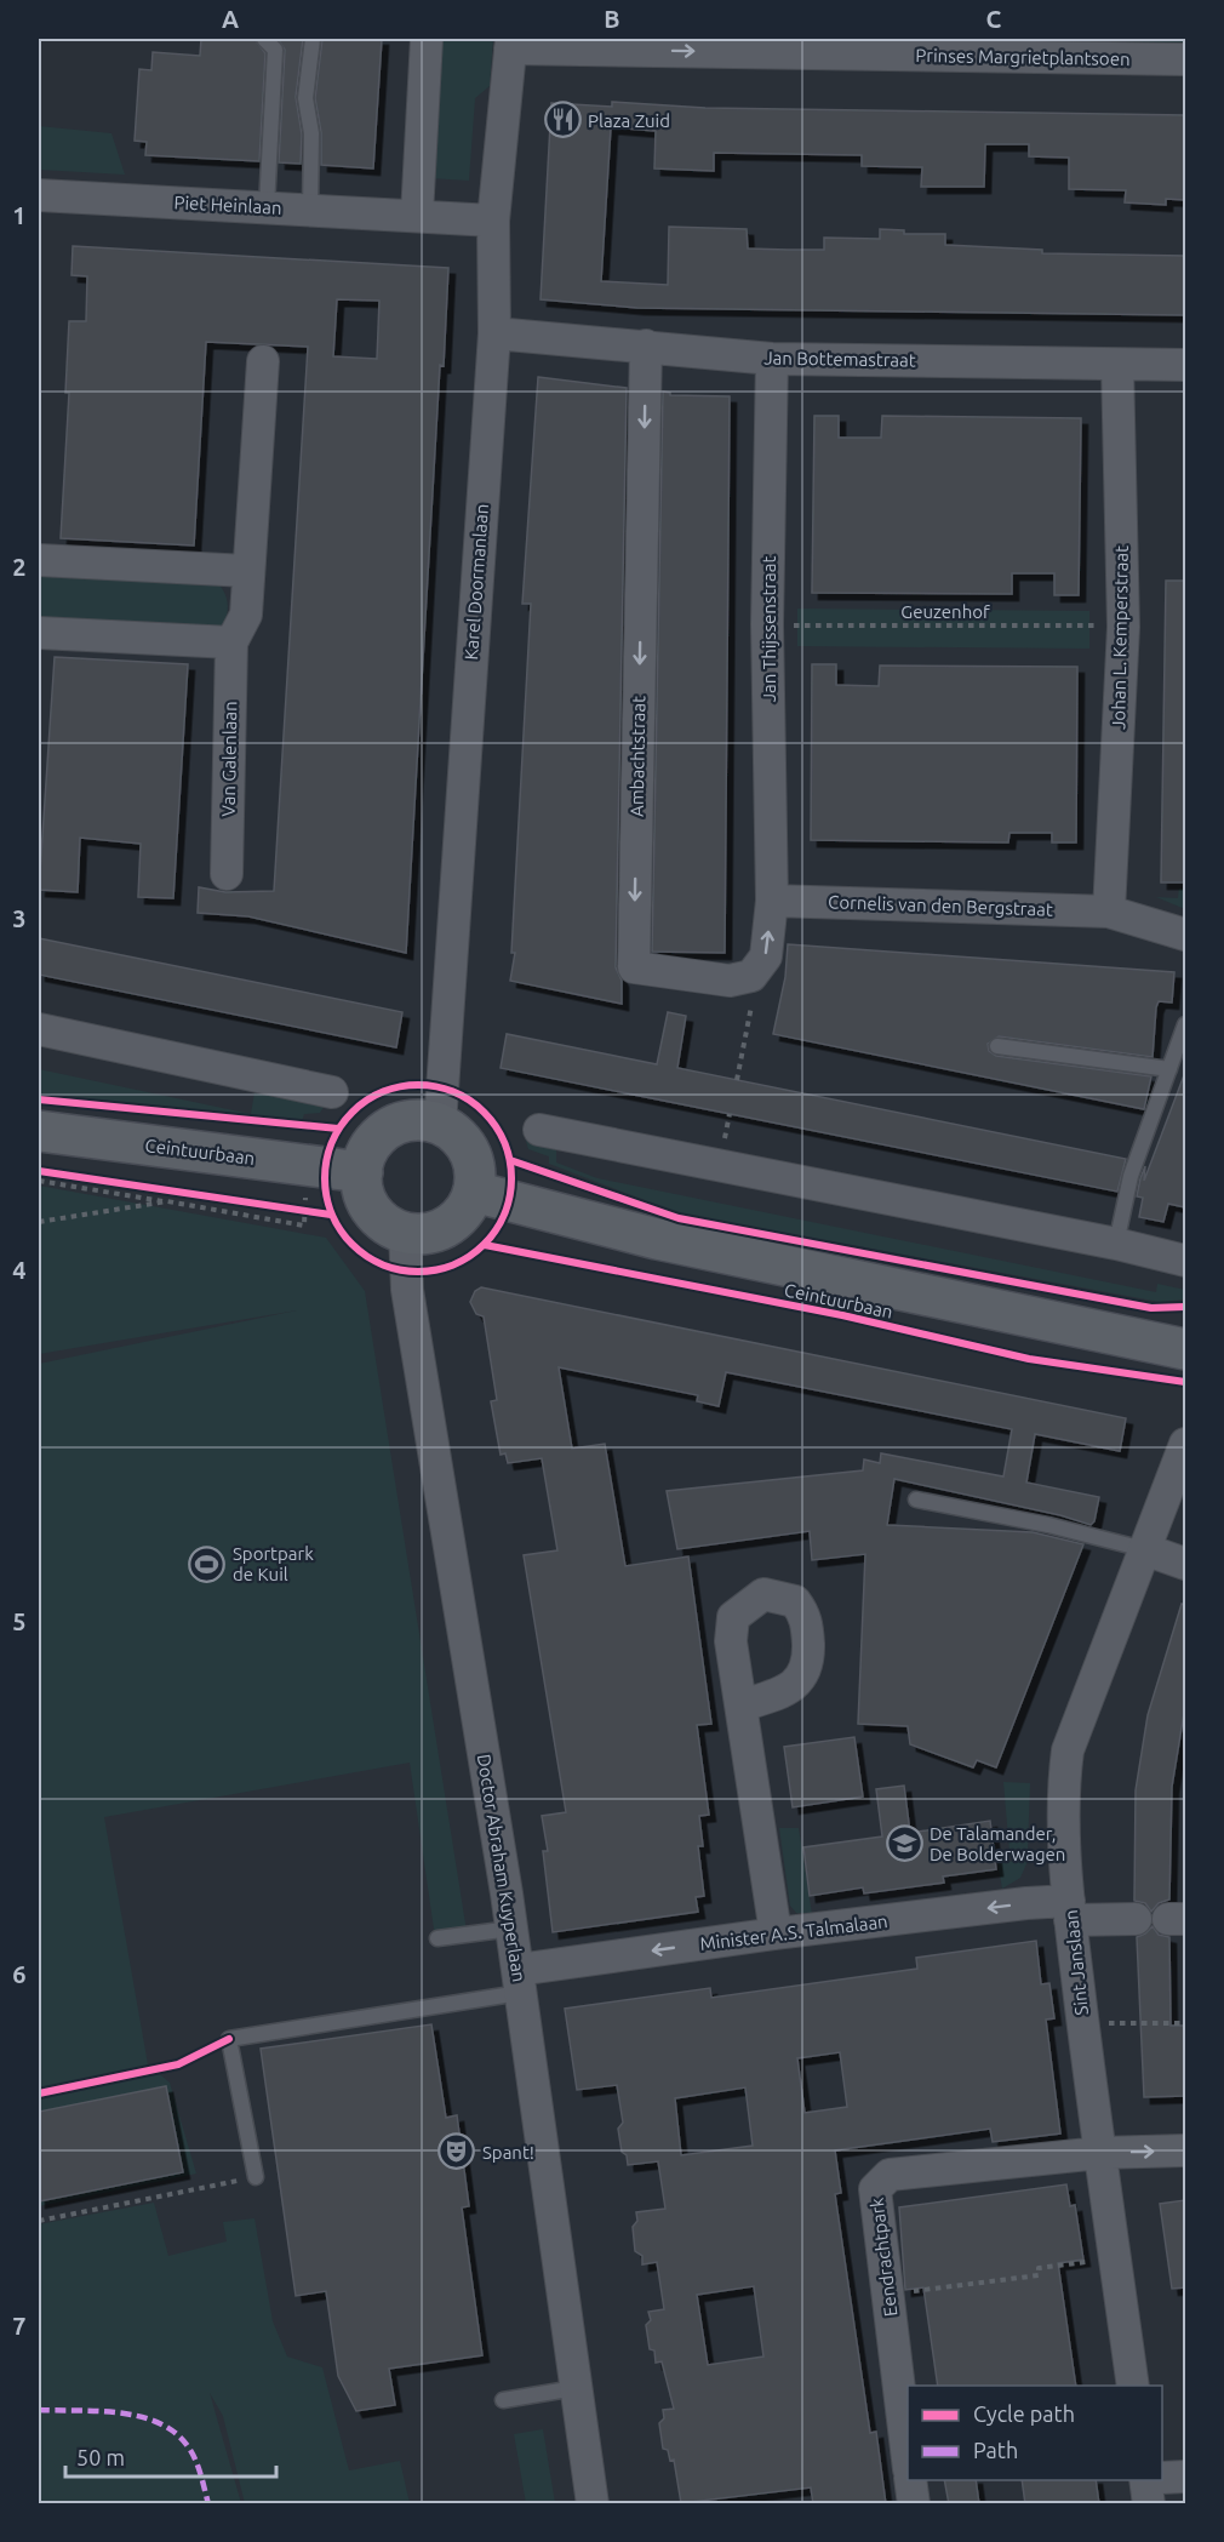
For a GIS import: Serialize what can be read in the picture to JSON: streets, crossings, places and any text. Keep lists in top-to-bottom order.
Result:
{
  "streets": {
    "main road": ["Ceintuurbaan"],
    "street": [
      "Prinses Margrietplantsoen",
      "Piet Heinlaan",
      "Jan Bottemastraat",
      "Karel Doormanlaan",
      "Jan Thijssenstraat",
      "Johan L. Kemperstraat",
      "Ambachtstraat",
      "Van Galenlaan",
      "Cornelis van den Bergstraat",
      "Doctor Abraham Kuyperlaan",
      "Minister A.S. Talmalaan",
      "Sint Janslaan",
      "Eendrachtpark"
    ],
    "path": ["Geuzenhof"]
  },
  "crossings": [
    ["Prinses Margrietplantsoen", "Karel Doormanlaan"],
    ["Piet Heinlaan", "Karel Doormanlaan"],
    ["Jan Bottemastraat", "Karel Doormanlaan"],
    ["Jan Bottemastraat", "Jan Thijssenstraat"],
    ["Jan Bottemastraat", "Johan L. Kemperstraat"],
    ["Jan Bottemastraat", "Ambachtstraat"],
    ["Karel Doormanlaan", "Ceintuurbaan"],
    ["Karel Doormanlaan", "Doctor Abraham Kuyperlaan"],
    ["Geuzenhof", "Jan Thijssenstraat"],
    ["Geuzenhof", "Johan L. Kemperstraat"],
    ["Jan Thijssenstraat", "Cornelis van den Bergstraat"],
    ["Johan L. Kemperstraat", "Cornelis van den Bergstraat"],
    ["Ceintuurbaan", "Doctor Abraham Kuyperlaan"],
    ["Doctor Abraham Kuyperlaan", "Minister A.S. Talmalaan"],
    ["Minister A.S. Talmalaan", "Sint Janslaan"],
    ["Sint Janslaan", "Eendrachtpark"]
  ],
  "one_way": ["Prinses Margrietplantsoen", "Ambachtstraat", "Minister A.S. Talmalaan"],
  "places": {
    "restaurant": ["Plaza Zuid"],
    "sports": ["Sportpark de Kuil"],
    "school or university": ["De Talamander, De Bolderwagen"],
    "theatre": ["Spant!"]
  },
  "legend": ["Cycle path", "Path"],
  "scale_bar": "50 m",
  "grid": {
    "columns": ["A", "B", "C"],
    "rows": [
      "1",
      "2",
      "3",
      "4",
      "5",
      "6",
      "7"
    ]
  }
}
